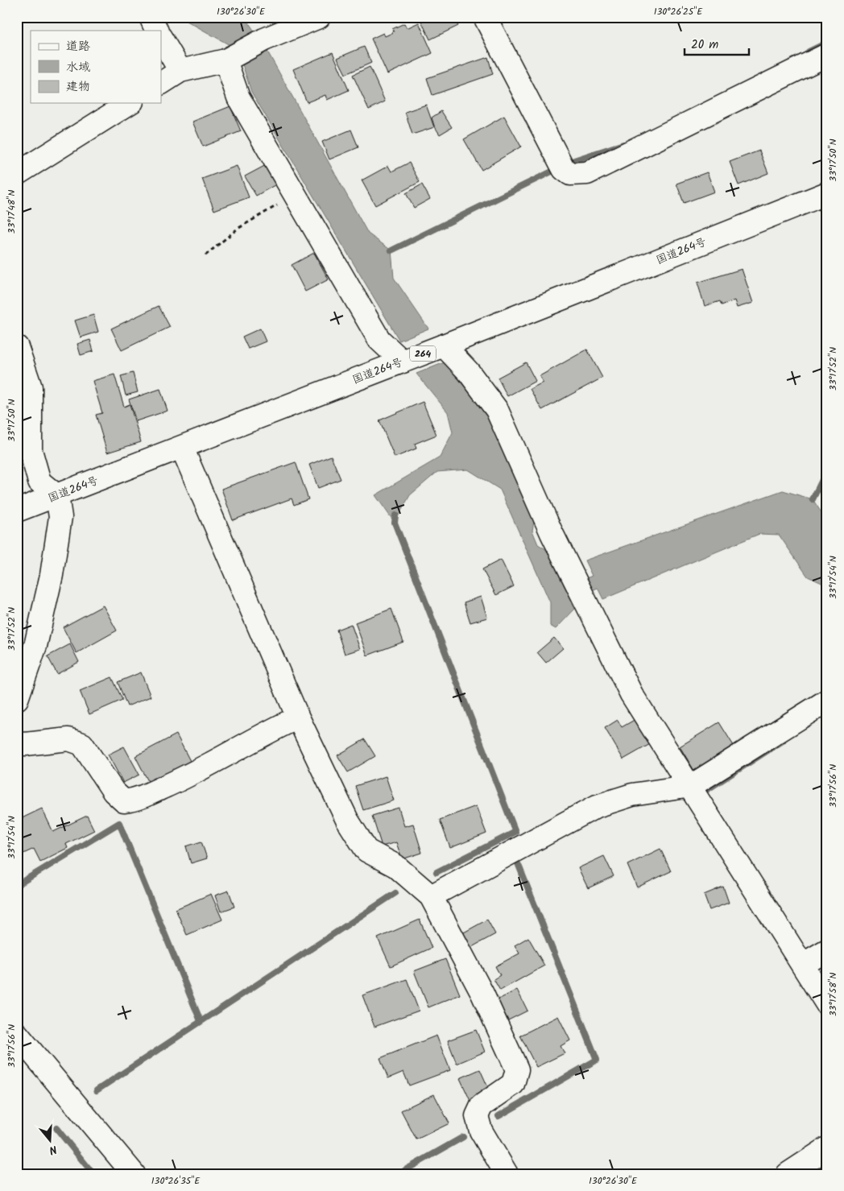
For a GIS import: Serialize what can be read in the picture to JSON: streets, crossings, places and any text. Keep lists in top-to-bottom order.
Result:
{
  "streets": {
    "main road": ["国道264号", "264"]
  },
  "legend": ["道路", "水域", "建物"],
  "scale_bar": "20 m",
  "north": "bottom",
  "coordinates": [
    "130°26'30\"E",
    "130°26'25\"E",
    "33°17'50\"N",
    "33°17'48\"N",
    "33°17'52\"N",
    "33°17'54\"N",
    "33°17'56\"N",
    "33°17'58\"N",
    "130°26'35\"E"
  ]
}
